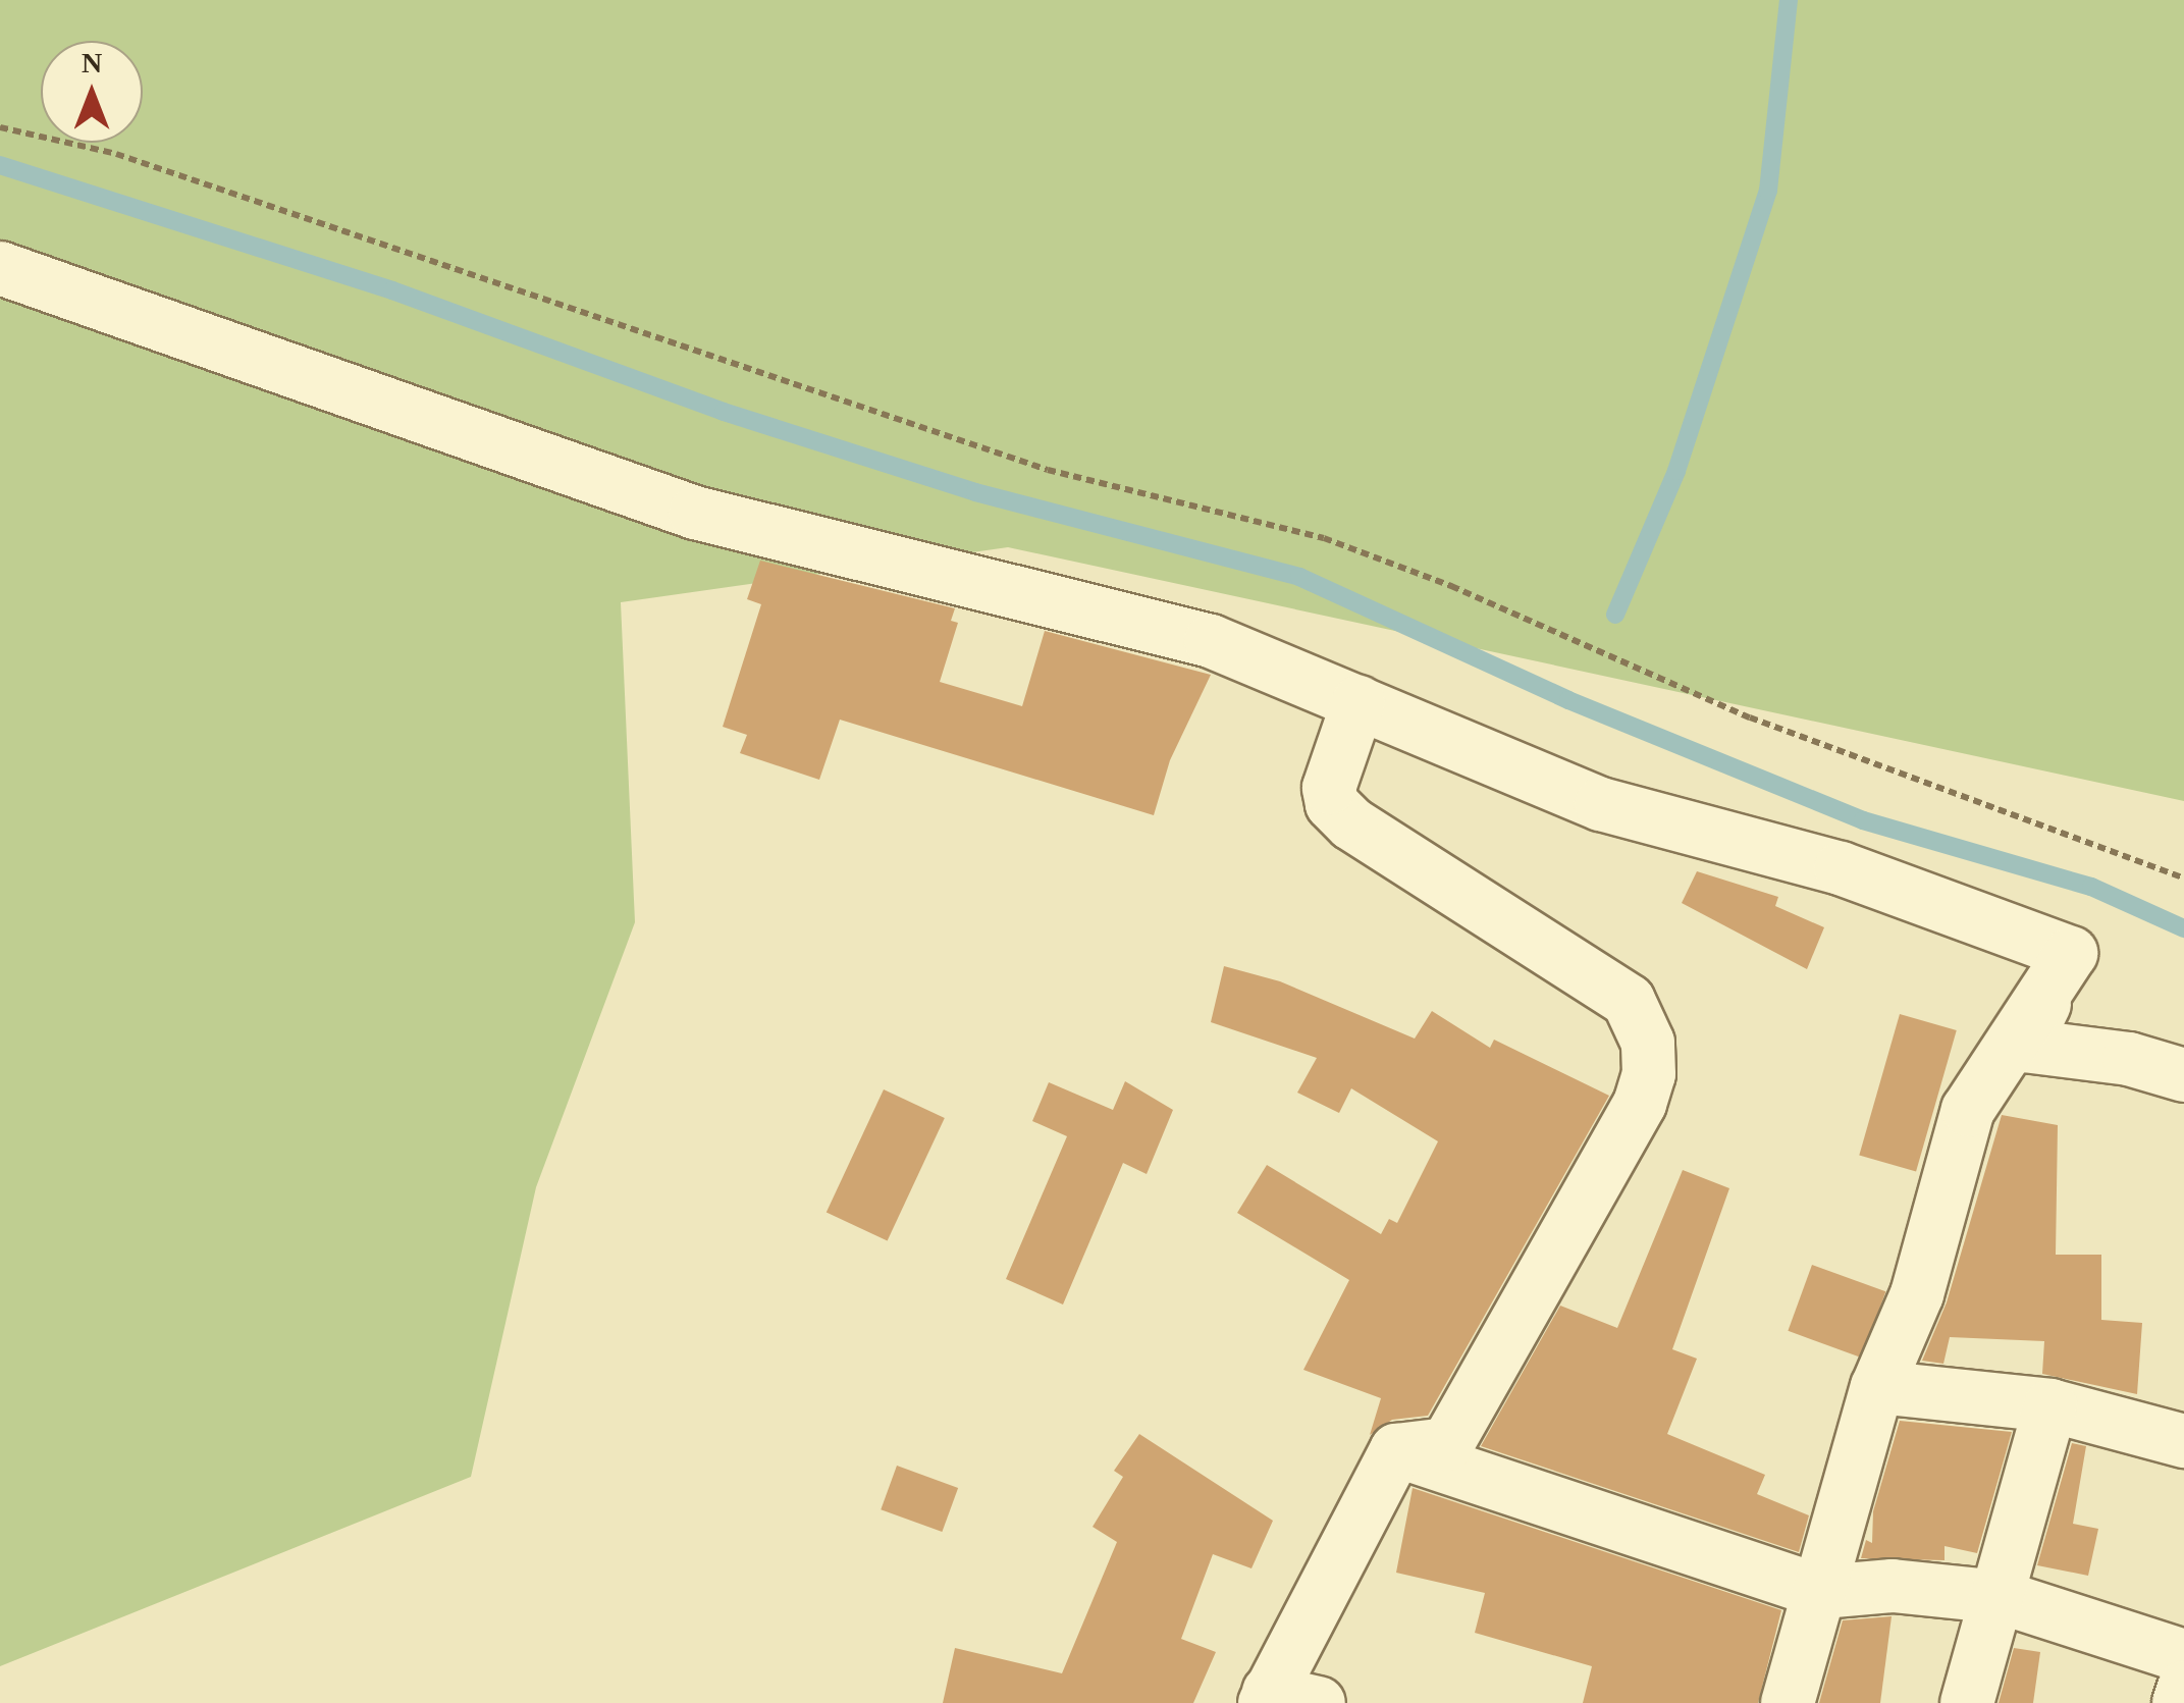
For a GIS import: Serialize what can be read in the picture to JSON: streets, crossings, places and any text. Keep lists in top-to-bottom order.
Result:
{
  "north": "top"
}
